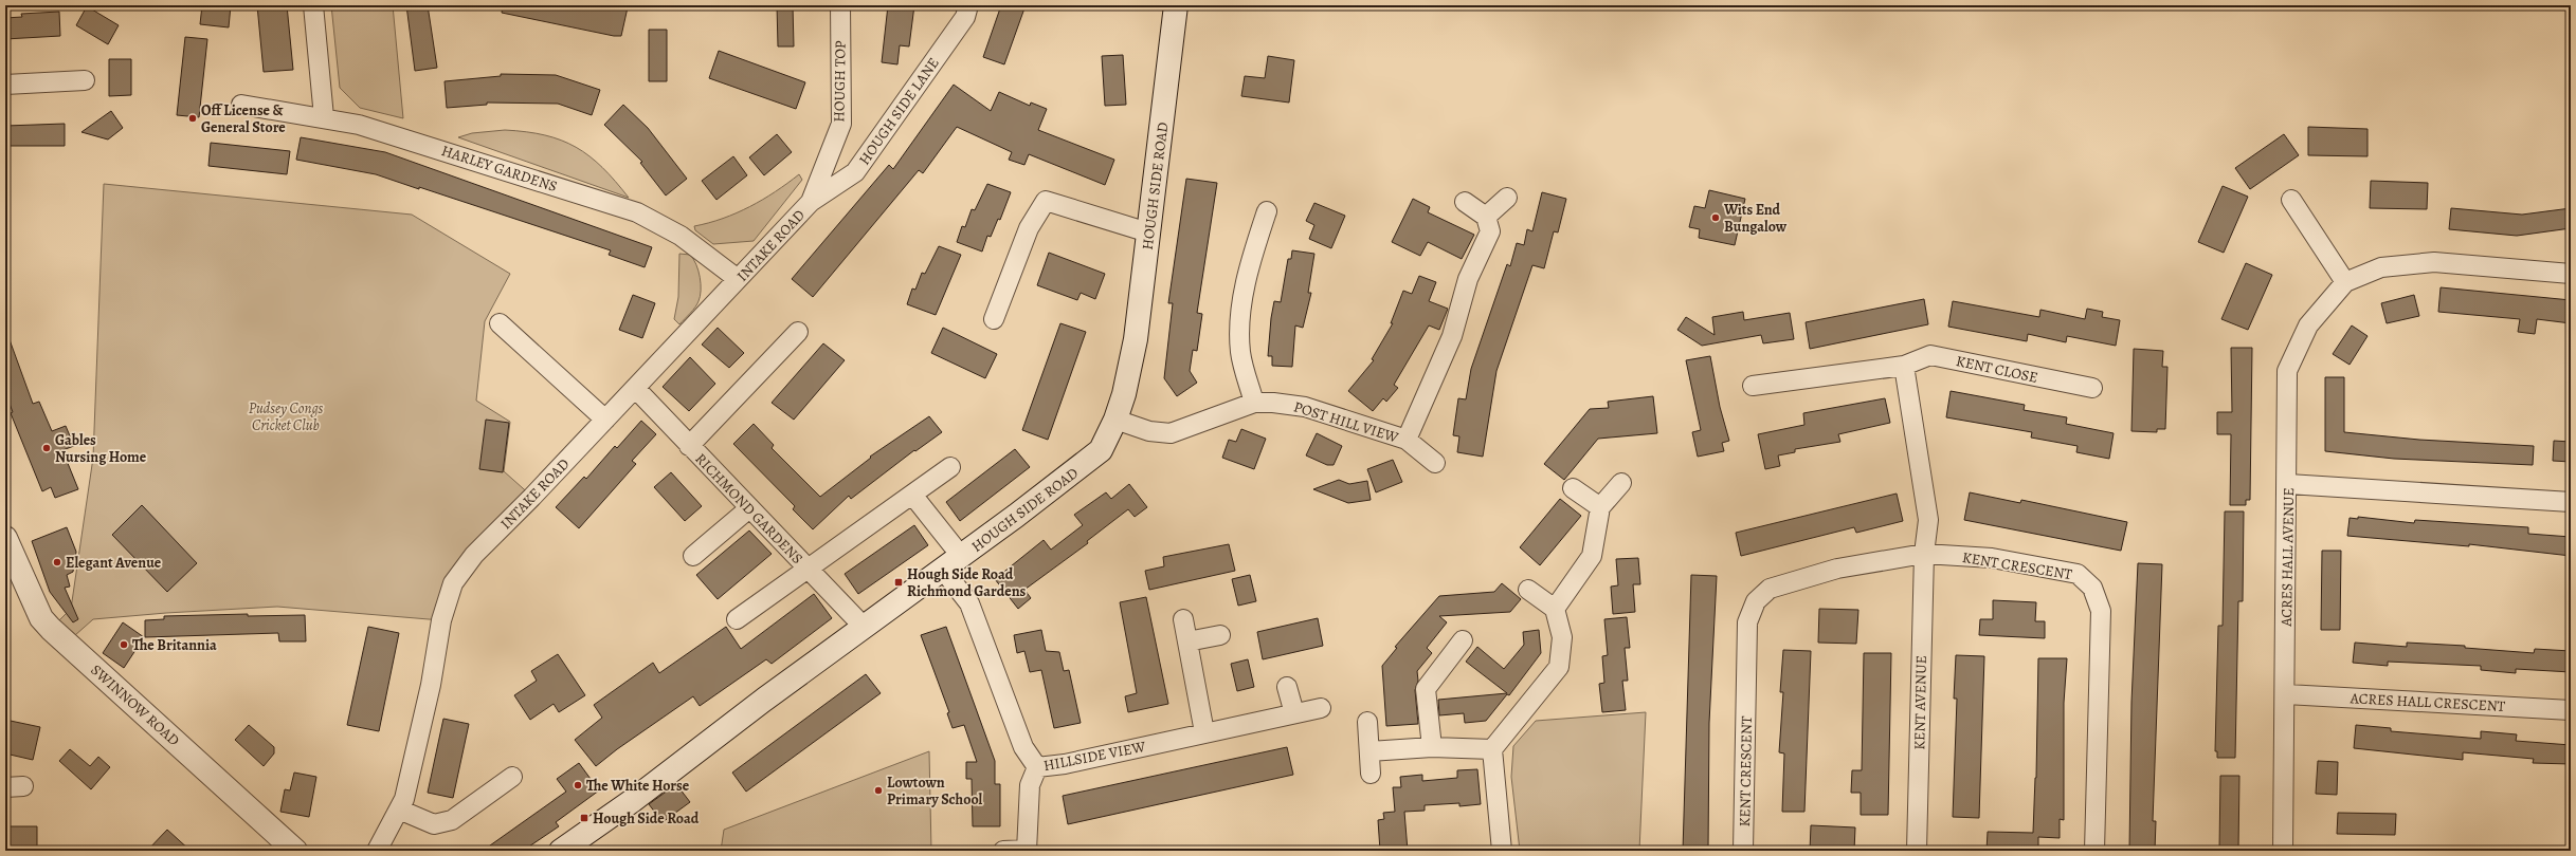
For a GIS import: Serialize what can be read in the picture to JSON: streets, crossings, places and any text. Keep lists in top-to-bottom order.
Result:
{
  "streets": {
    "main road": ["HOUGH SIDE ROAD", "SWINNOW ROAD"],
    "street": [
      "HOUGH TOP",
      "HOUGH SIDE LANE",
      "HARLEY GARDENS",
      "INTAKE ROAD",
      "KENT CLOSE",
      "POST HILL VIEW",
      "RICHMOND GARDENS",
      "ACRES HALL AVENUE",
      "KENT CRESCENT",
      "ACRES HALL CRESCENT",
      "KENT AVENUE",
      "HILLSIDE VIEW"
    ]
  },
  "crossings": [
    ["HOUGH TOP", "HOUGH SIDE LANE"],
    ["HOUGH TOP", "INTAKE ROAD"],
    ["HOUGH SIDE LANE", "INTAKE ROAD"],
    ["HARLEY GARDENS", "INTAKE ROAD"],
    ["HOUGH SIDE ROAD", "POST HILL VIEW"],
    ["HOUGH SIDE ROAD", "RICHMOND GARDENS"],
    ["HOUGH SIDE ROAD", "HILLSIDE VIEW"],
    ["INTAKE ROAD", "RICHMOND GARDENS"],
    ["ACRES HALL AVENUE", "ACRES HALL CRESCENT"],
    ["KENT CRESCENT", "KENT AVENUE"]
  ],
  "parks": ["Pudsey Congs Cricket Club"],
  "places": {
    "other": [
      "Off License & General Store",
      "Wits End Bungalow",
      "Gables Nursing Home",
      "Elegant Avenue",
      "The Britannia",
      "The White Horse",
      "Lowtown Primary School"
    ],
    "transit": ["Hough Side Road Richmond Gardens", "Hough Side Road"]
  }
}
